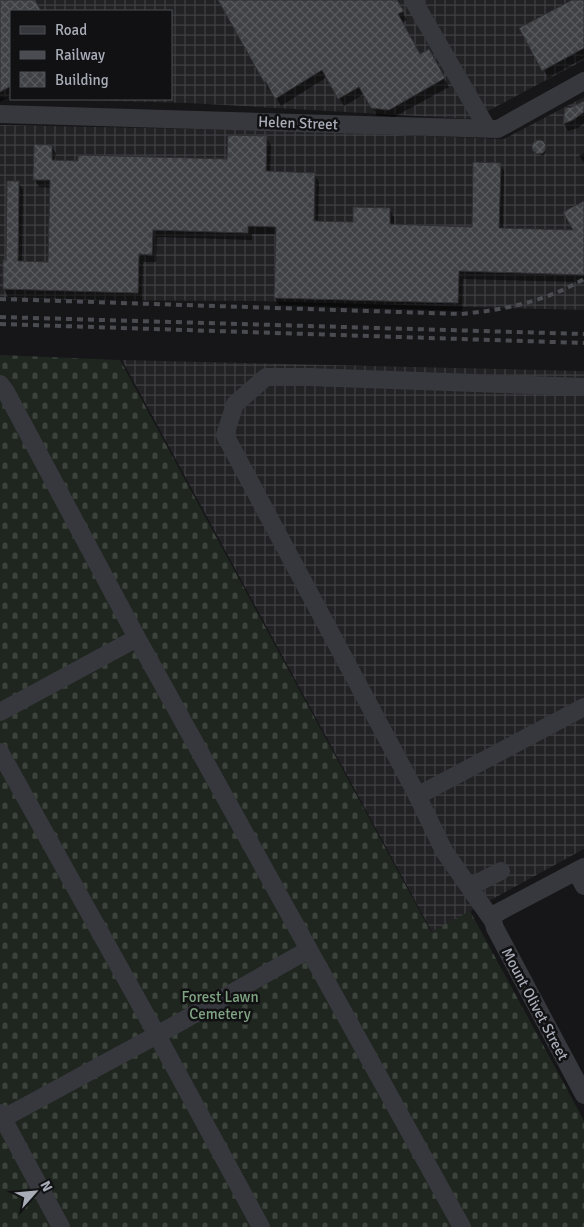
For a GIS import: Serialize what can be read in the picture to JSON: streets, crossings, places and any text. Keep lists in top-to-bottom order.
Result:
{
  "streets": {
    "street": ["Helen Street", "Mount Olivet Street"]
  },
  "parks": ["Forest Lawn Cemetery"],
  "legend": ["Road", "Railway", "Building"],
  "north": "top right"
}
